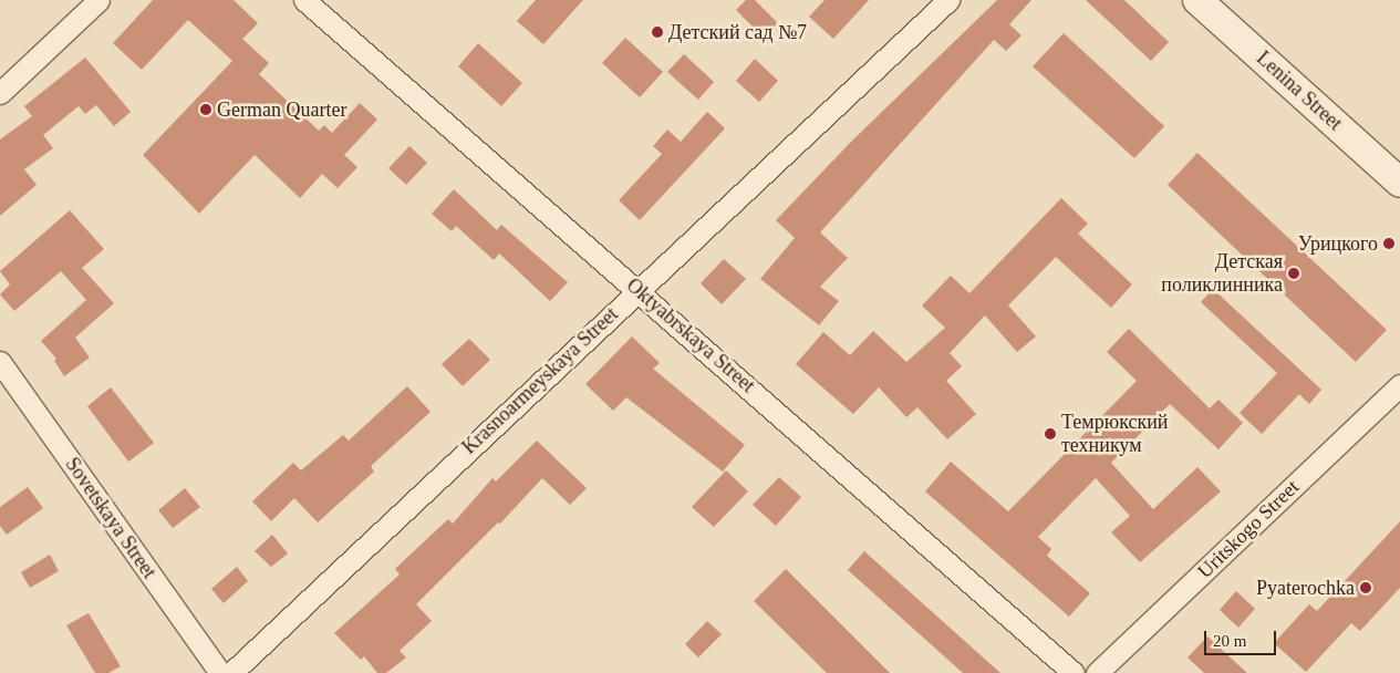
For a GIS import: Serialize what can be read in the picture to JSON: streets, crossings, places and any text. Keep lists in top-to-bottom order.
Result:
{
  "streets": {
    "street": [
      "Lenina Street",
      "Oktyabrskaya Street",
      "Krasnoarmeyskaya Street",
      "Sovetskaya Street",
      "Uritskogo Street"
    ]
  },
  "crossings": [
    ["Oktyabrskaya Street", "Krasnoarmeyskaya Street"]
  ],
  "places": [
    "Детский сад №7",
    "German Quarter",
    "Урицкого",
    "Детская поликлинника",
    "Темрюкский техникум",
    "Pyaterochka"
  ],
  "scale_bar": "20 m"
}
